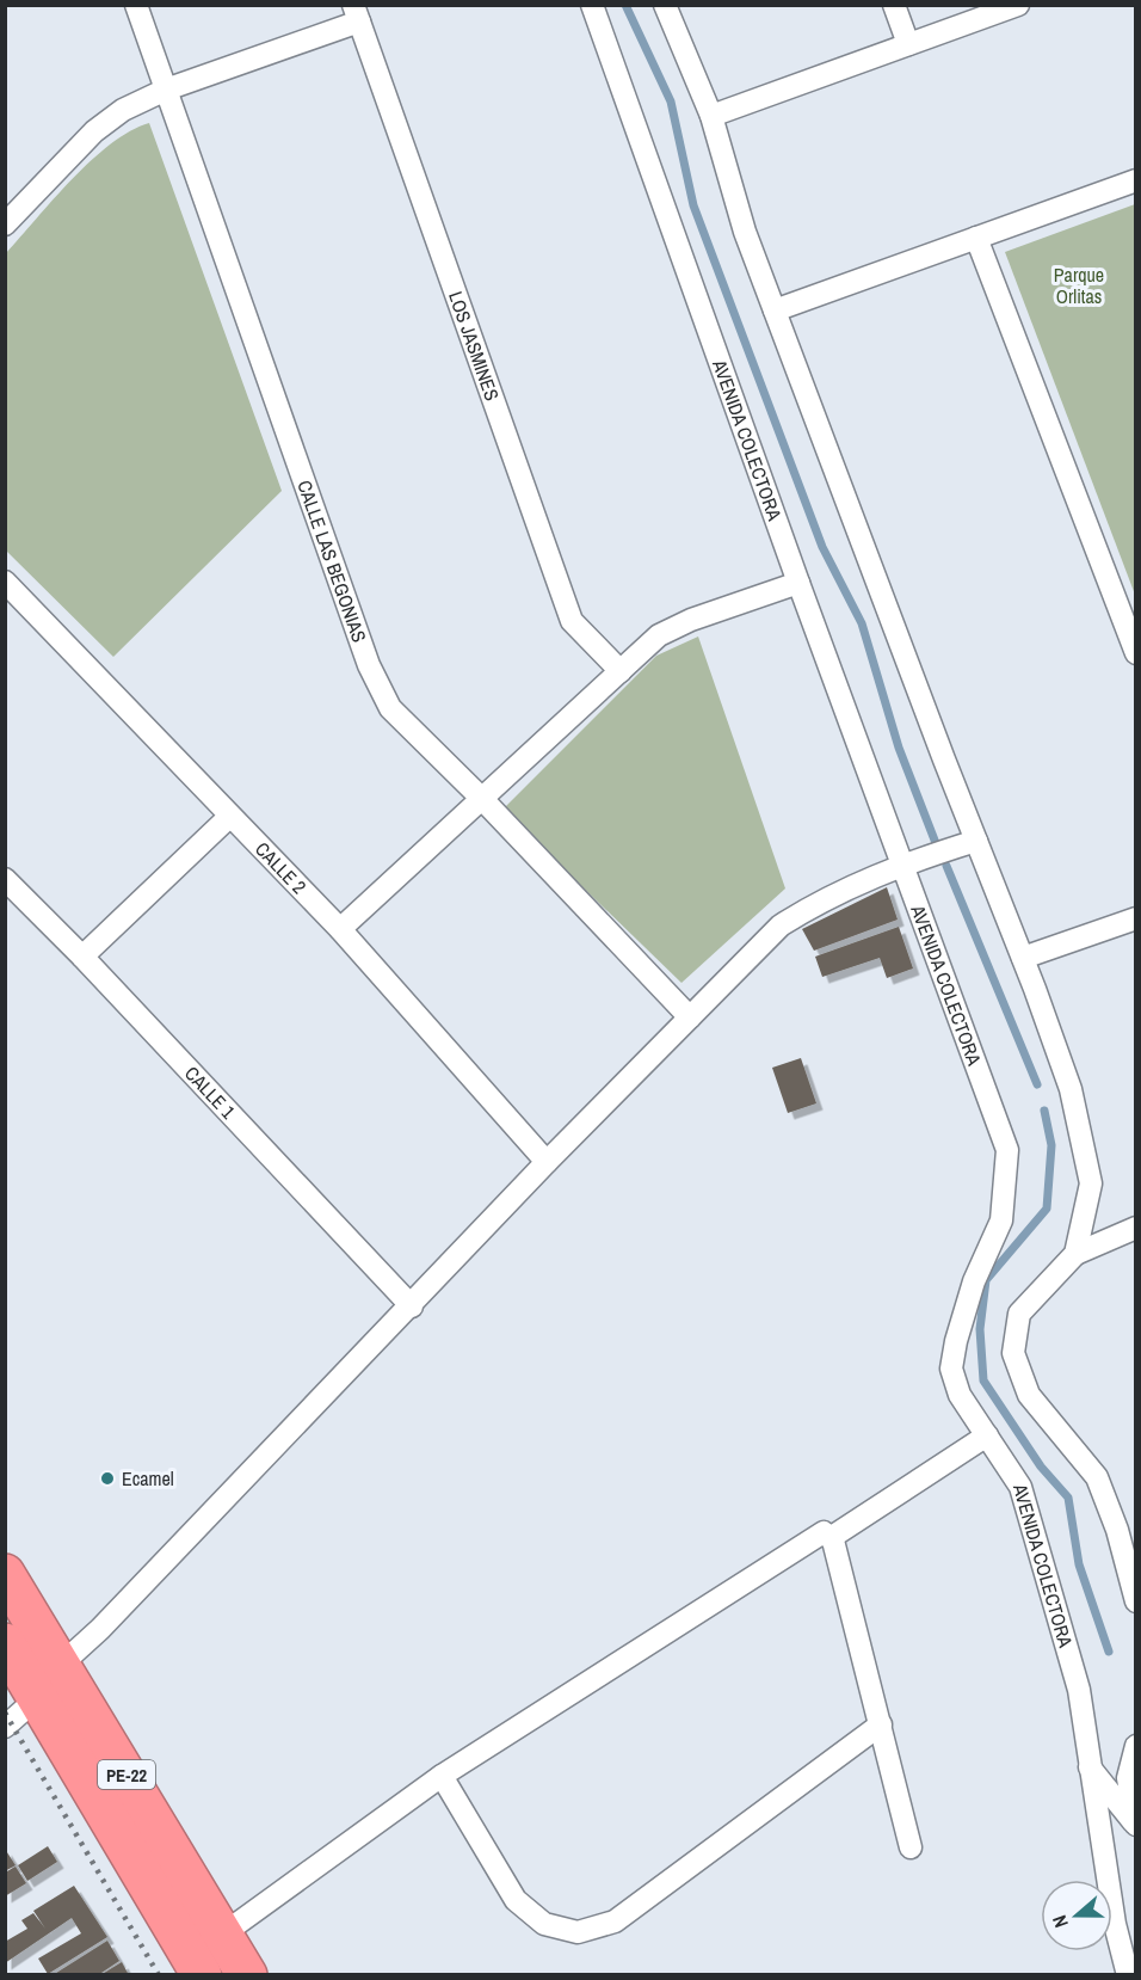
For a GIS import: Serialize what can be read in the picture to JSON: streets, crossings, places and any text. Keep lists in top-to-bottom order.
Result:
{
  "streets": {
    "highway": ["PE-22"],
    "street": [
      "LOS JASMINES",
      "AVENIDA COLECTORA",
      "CALLE LAS BEGONIAS",
      "CALLE 2",
      "CALLE 1"
    ]
  },
  "parks": ["Parque Orlitas"],
  "places": ["Ecamel"],
  "north": "left"
}
